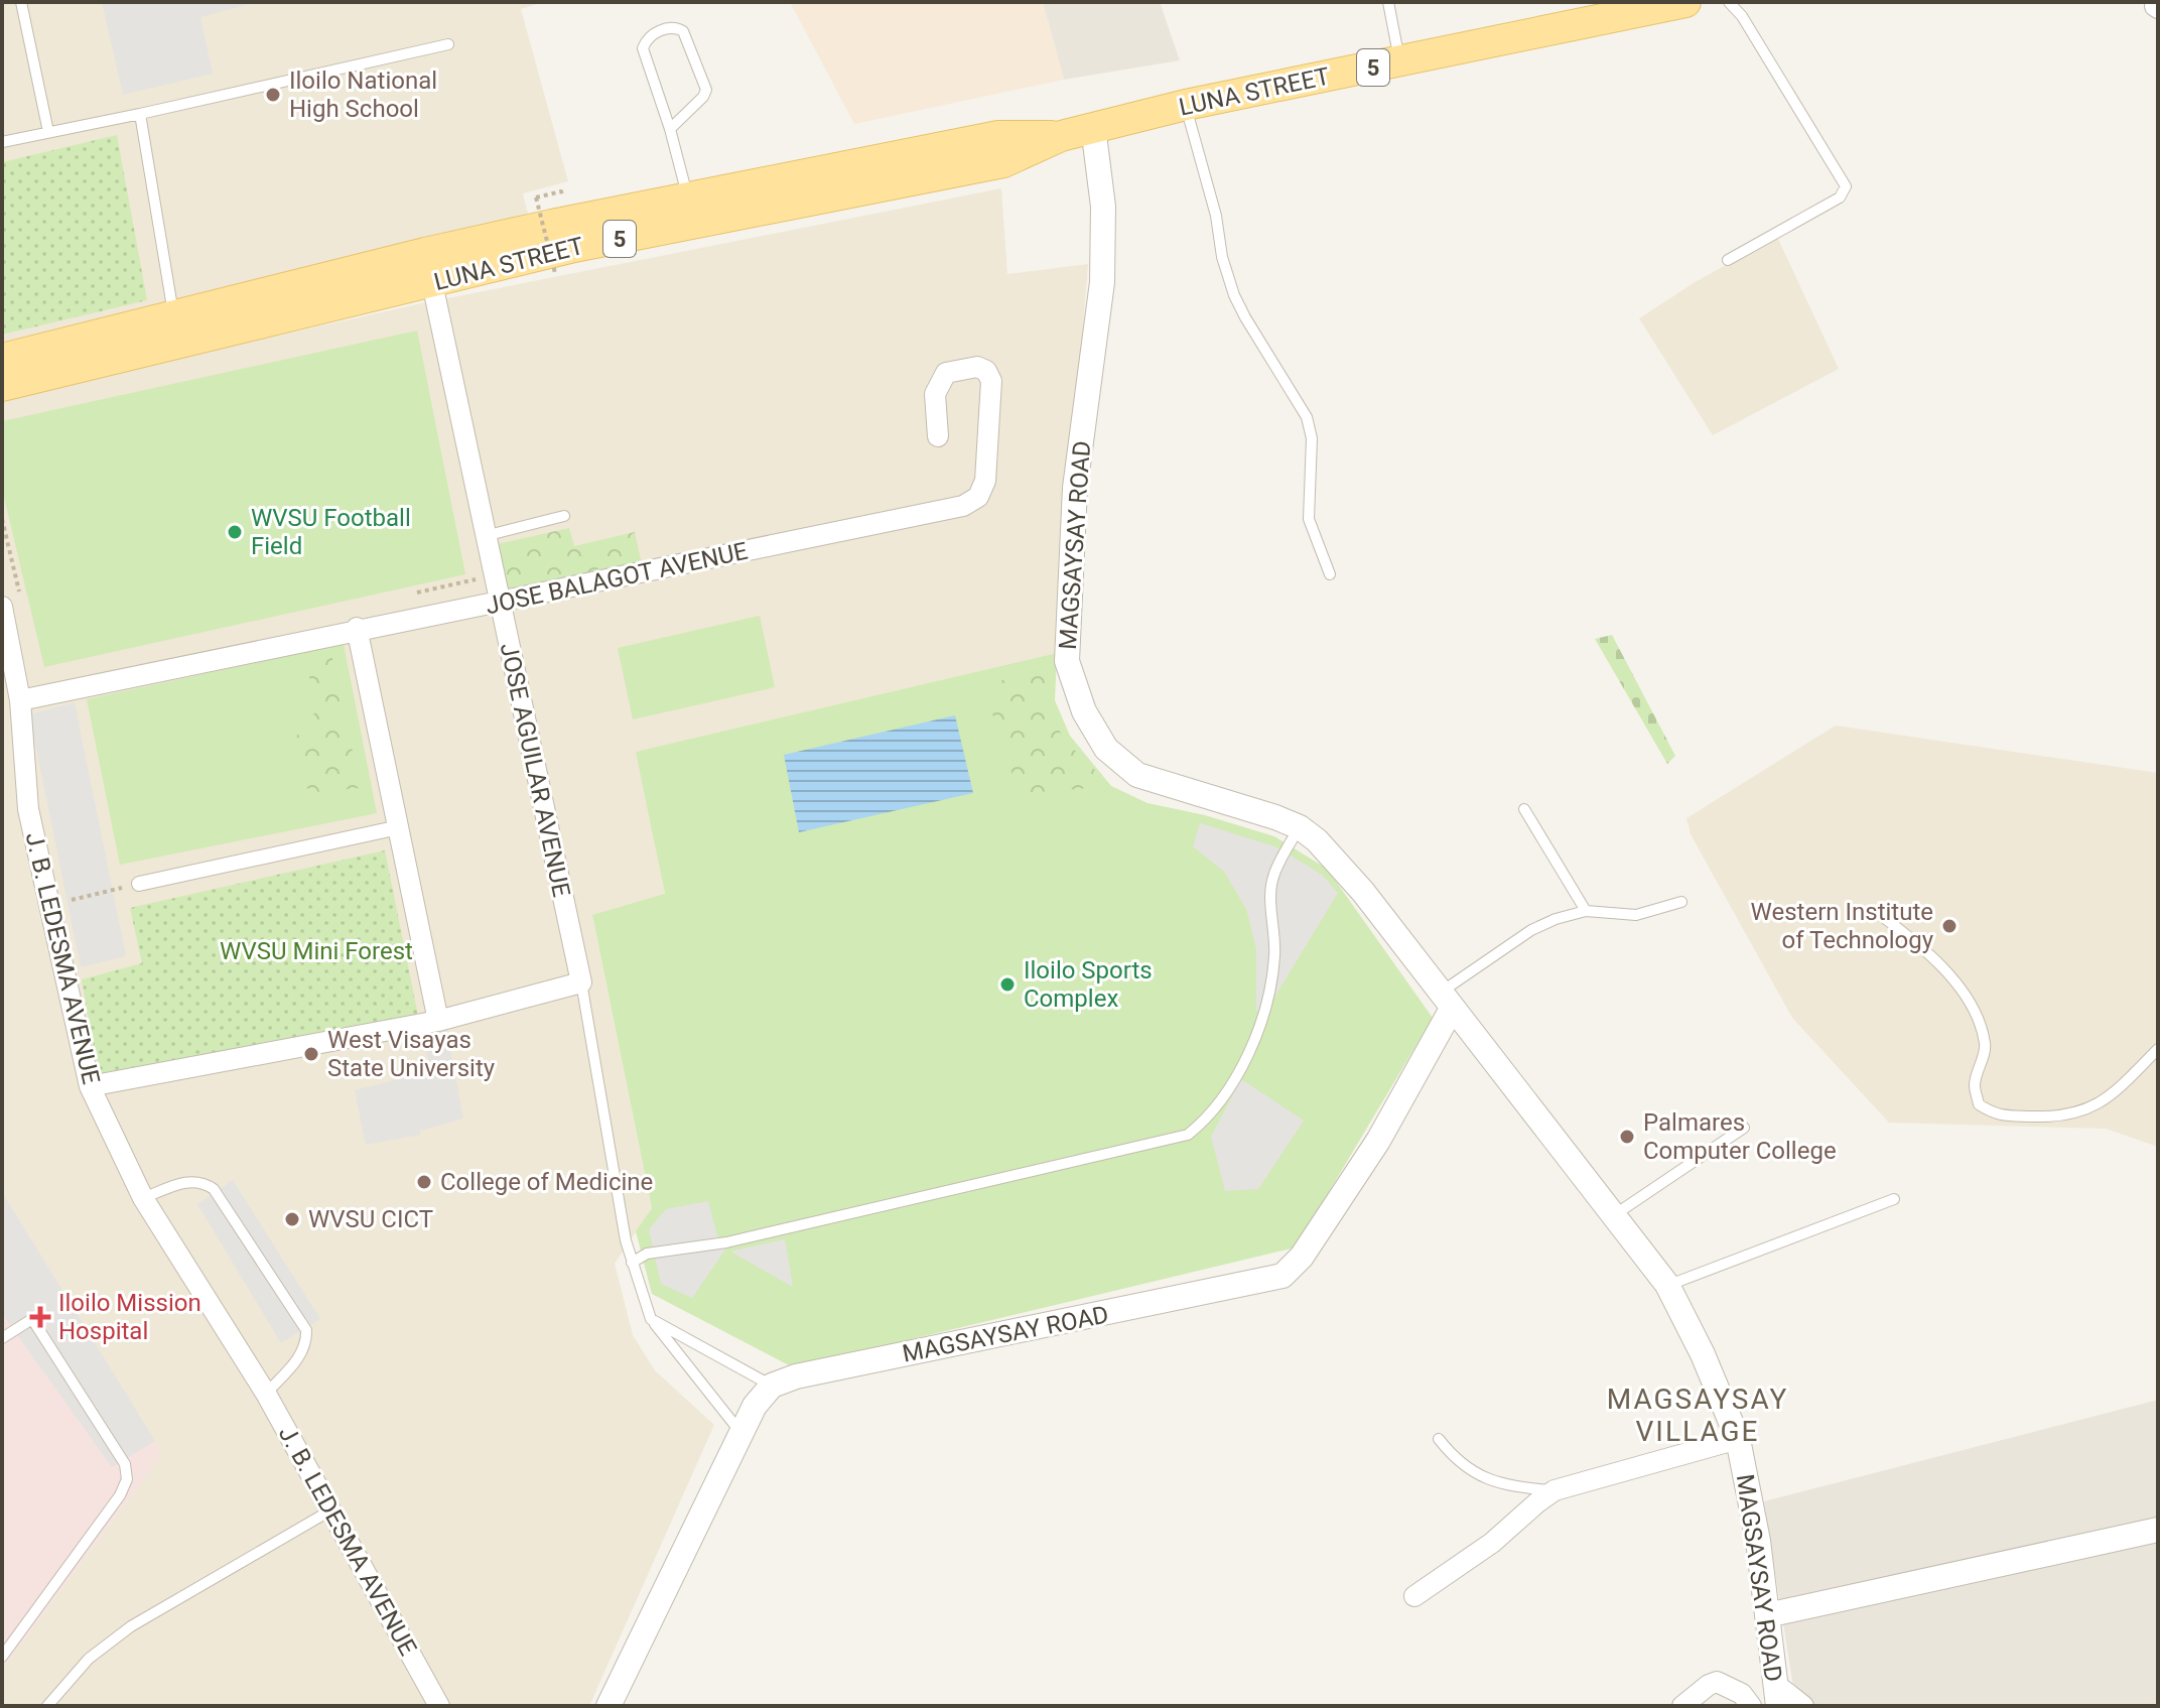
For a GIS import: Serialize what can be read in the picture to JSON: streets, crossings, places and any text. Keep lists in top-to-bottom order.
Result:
{
  "streets": {
    "main road": ["5", "LUNA STREET"],
    "street": [
      "MAGSAYSAY ROAD",
      "JOSE BALAGOT AVENUE",
      "JOSE AGUILAR AVENUE",
      "J. B. LEDESMA AVENUE"
    ]
  },
  "crossings": [
    ["LUNA STREET", "MAGSAYSAY ROAD"],
    ["LUNA STREET", "JOSE AGUILAR AVENUE"],
    ["JOSE BALAGOT AVENUE", "JOSE AGUILAR AVENUE"],
    ["JOSE BALAGOT AVENUE", "J. B. LEDESMA AVENUE"]
  ],
  "districts": ["MAGSAYSAY VILLAGE"],
  "parks": ["WVSU Mini Forest"],
  "places": {
    "other": [
      "Iloilo National High School",
      "WVSU Football Field",
      "Western Institute of Technology",
      "Iloilo Sports Complex",
      "West Visayas State University",
      "Palmares Computer College",
      "College of Medicine",
      "WVSU CICT"
    ],
    "health": ["Iloilo Mission Hospital"]
  }
}
